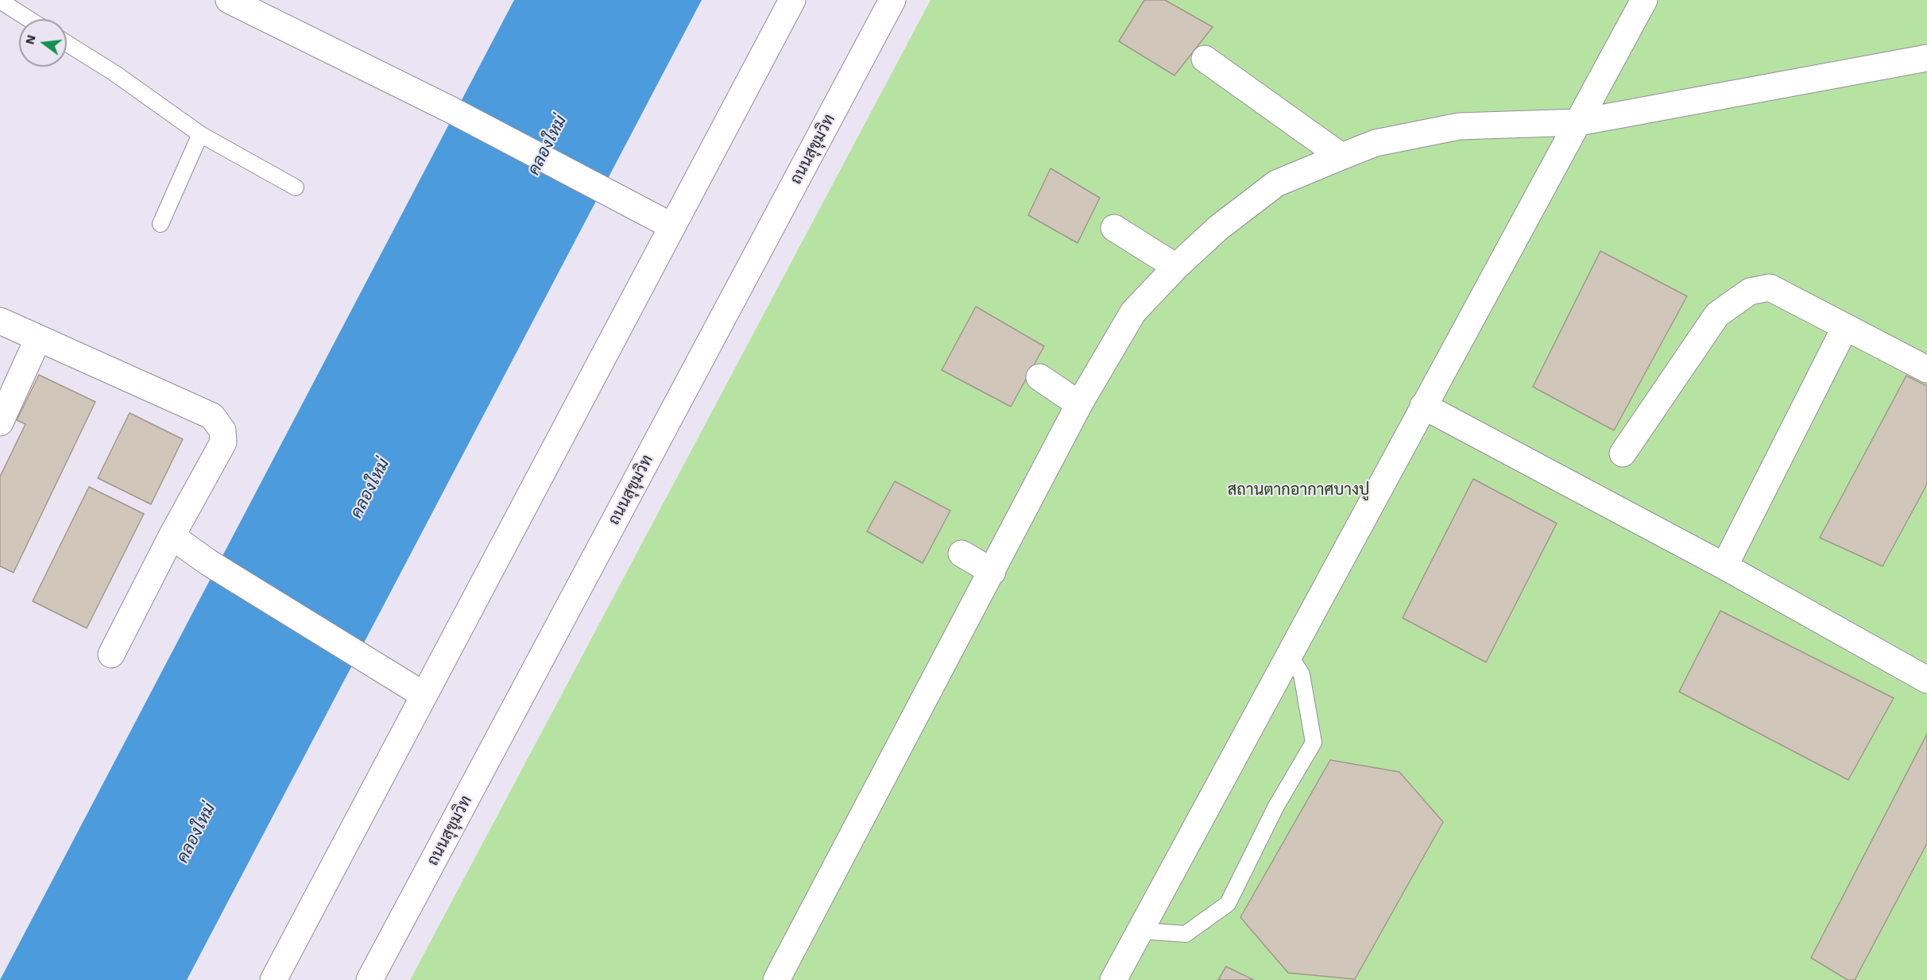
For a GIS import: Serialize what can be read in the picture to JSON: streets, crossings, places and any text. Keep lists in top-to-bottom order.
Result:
{
  "streets": {
    "main road": ["ถนนสุขุมวิท"]
  },
  "water": ["คลองใหม่"],
  "parks": ["สถานตากอากาศบางปู"],
  "north": "left"
}
